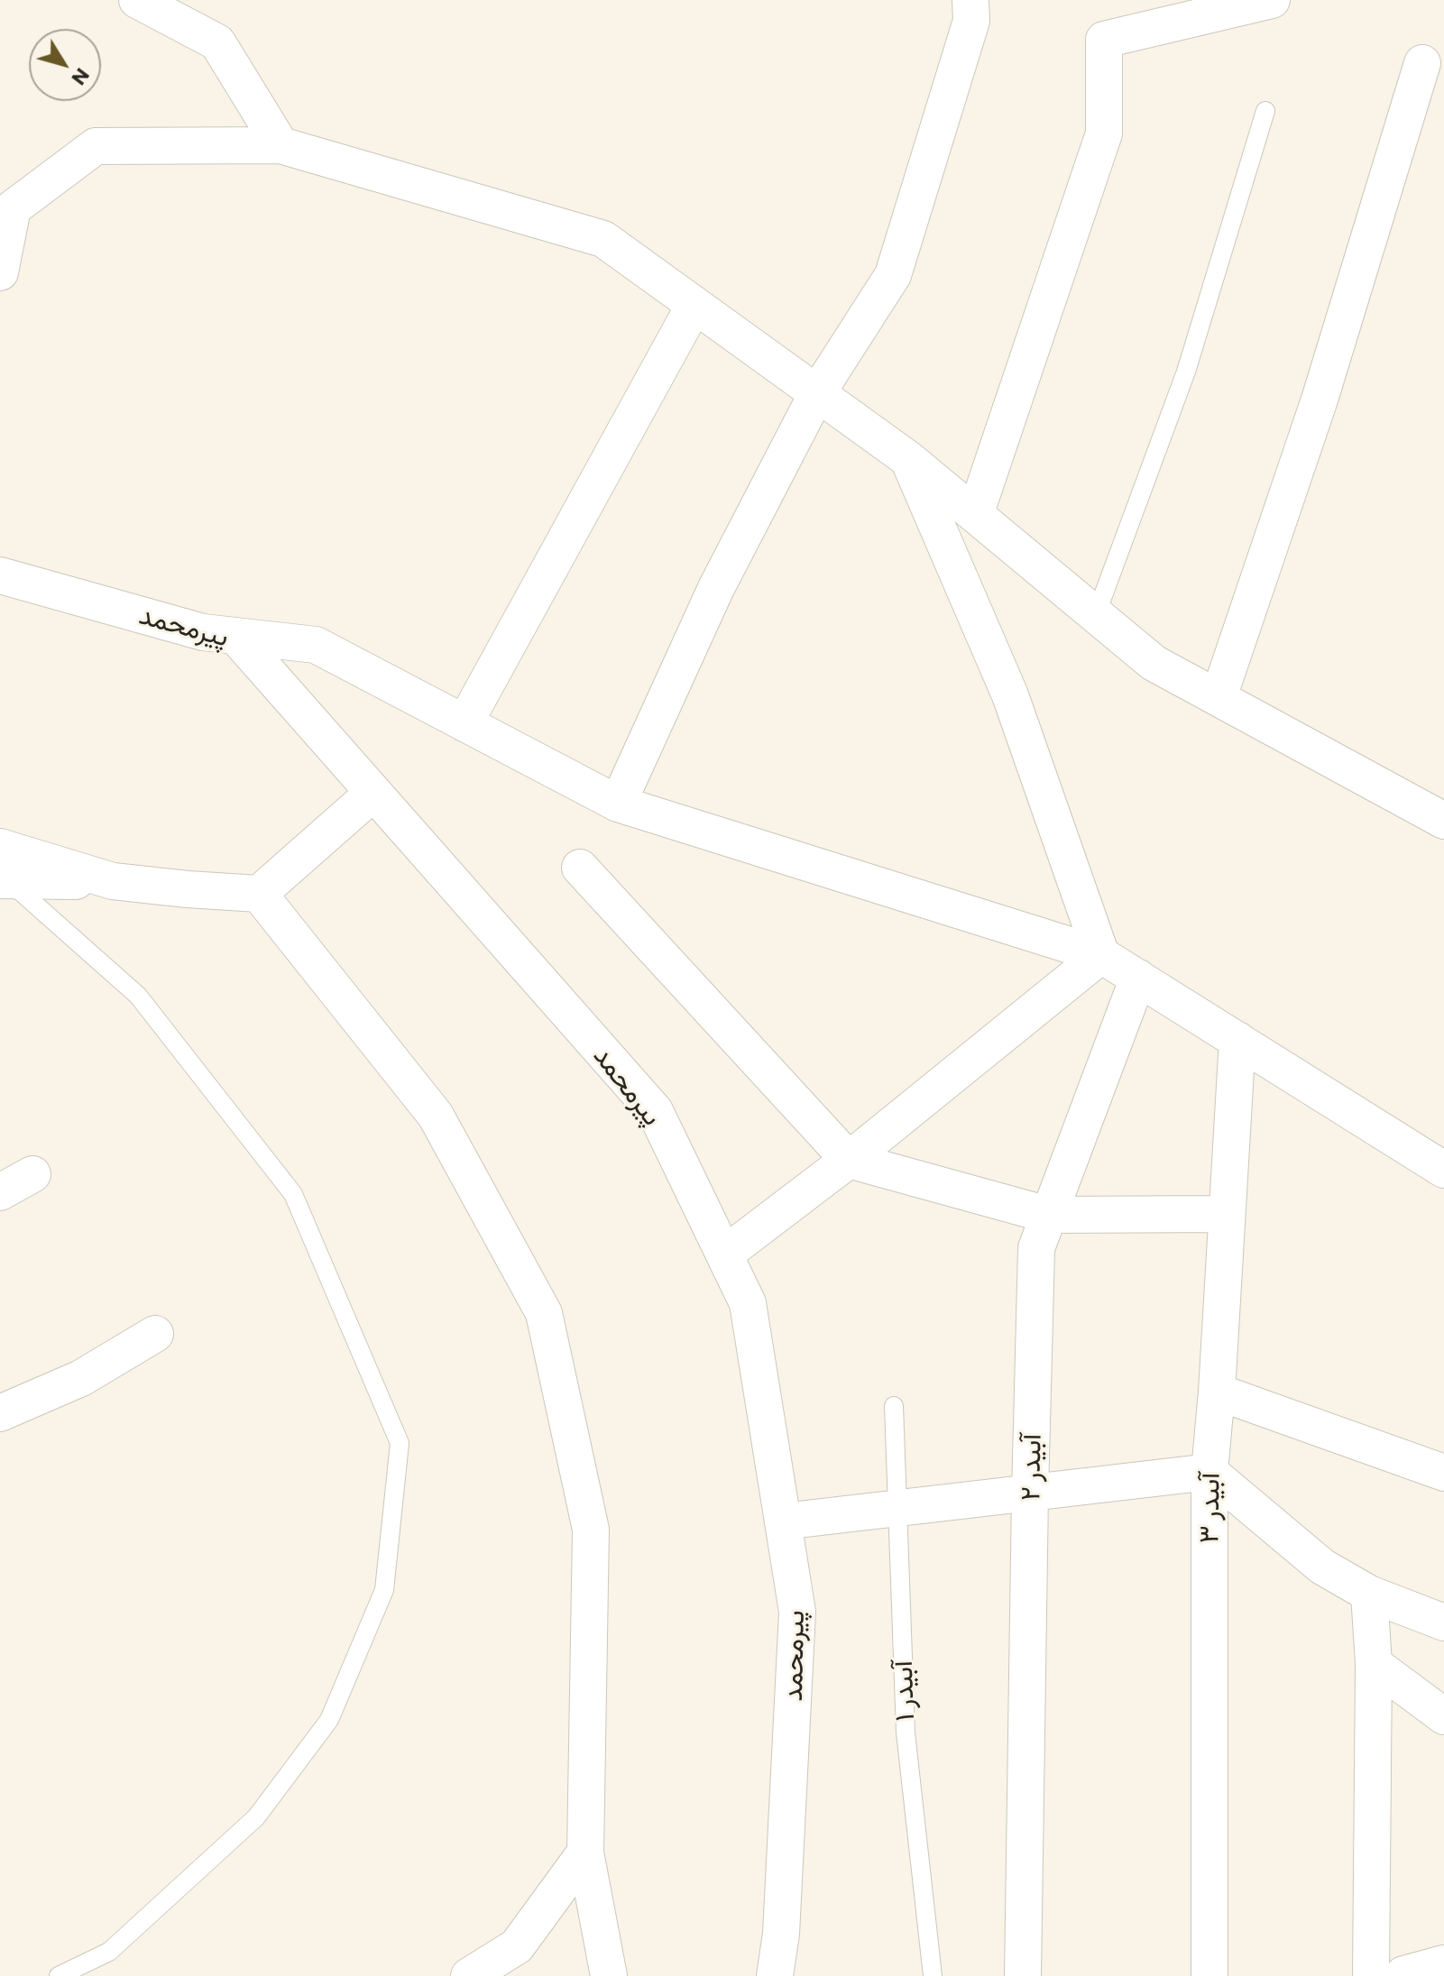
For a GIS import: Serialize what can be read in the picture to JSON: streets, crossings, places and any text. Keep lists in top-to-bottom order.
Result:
{
  "streets": {
    "street": ["پیرمحمد", "آبیدر ۲", "آبیدر ۳"],
    "lane": ["آبیدر ۱"]
  },
  "north": "bottom right"
}
